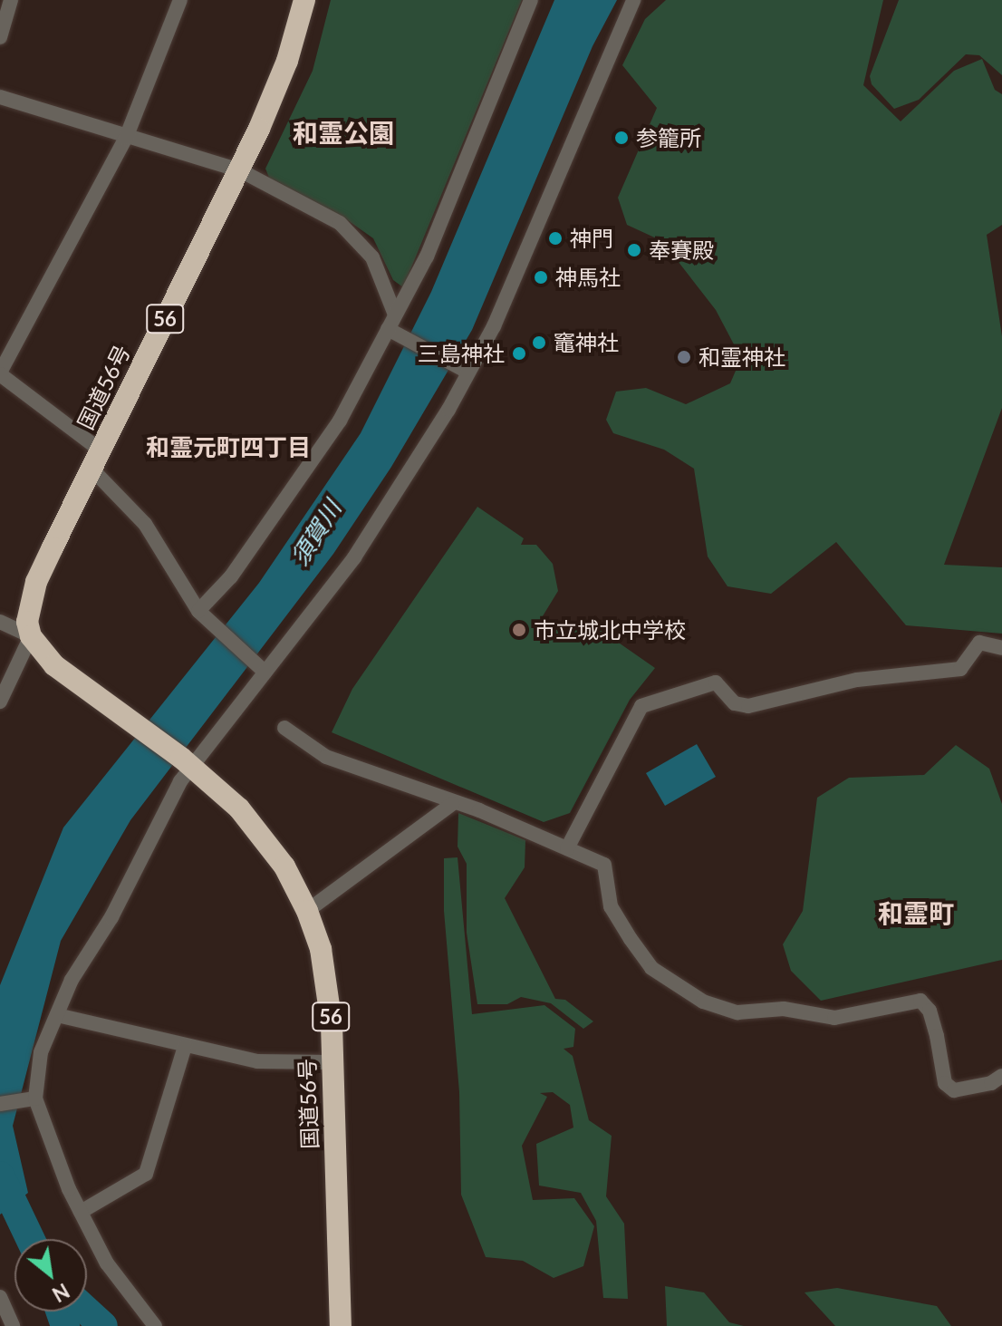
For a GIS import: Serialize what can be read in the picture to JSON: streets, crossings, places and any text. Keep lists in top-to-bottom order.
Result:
{
  "streets": {
    "highway": ["56", "国道56号"]
  },
  "crossings": [
    ["56", "国道56号"]
  ],
  "districts": ["和霊公園", "和霊元町四丁目", "和霊町"],
  "water": ["須賀川"],
  "places": [
    "参籠所",
    "神門",
    "奉賽殿",
    "神馬社",
    "竈神社",
    "三島神社",
    "和霊神社",
    "市立城北中学校"
  ],
  "north": "bottom right"
}
